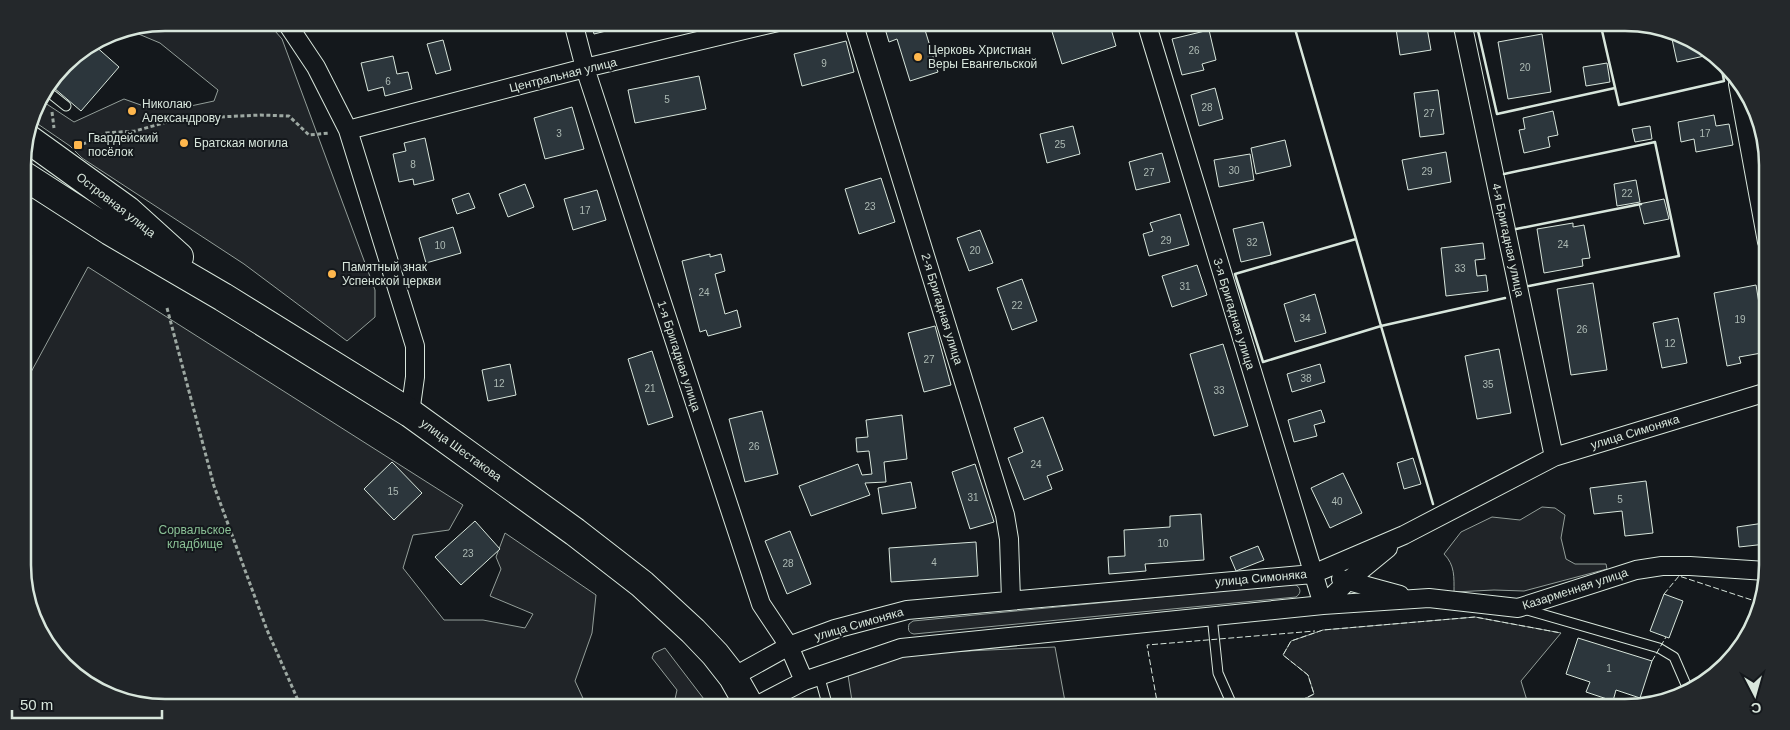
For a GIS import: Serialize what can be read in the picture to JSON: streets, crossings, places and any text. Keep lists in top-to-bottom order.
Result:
{
  "streets": {
    "main road": ["Островная улица", "улица Шестакова"],
    "street": [
      "Центральная улица",
      "4-я Бригадная улица",
      "2-я Бригадная улица",
      "3-я Бригадная улица",
      "1-я Бригадная улица",
      "улица Симоняка",
      "Казарменная улица"
    ]
  },
  "crossings": [
    ["Центральная улица", "1-я Бригадная улица"],
    ["Центральная улица", "улица Шестакова"],
    ["Островная улица", "улица Шестакова"],
    ["4-я Бригадная улица", "улица Симоняка"],
    ["2-я Бригадная улица", "улица Симоняка"],
    ["3-я Бригадная улица", "улица Симоняка"],
    ["3-я Бригадная улица", "Казарменная улица"],
    ["1-я Бригадная улица", "улица Симоняка"],
    ["улица Симоняка", "улица Шестакова"]
  ],
  "parks": ["Сорвальское кладбище"],
  "places": {
    "other": [
      "Церковь Христиан Веры Евангельской",
      "Николаю Александрову",
      "Братская могила",
      "Памятный знак Успенской церкви"
    ],
    "transit": ["Гвардейский посёлок"]
  },
  "house_numbers": [
    "26",
    "9",
    "20",
    "6",
    "5",
    "28",
    "27",
    "3",
    "17",
    "25",
    "8",
    "30",
    "29",
    "27",
    "22",
    "23",
    "17",
    "29",
    "32",
    "24",
    "10",
    "20",
    "33",
    "31",
    "24",
    "22",
    "34",
    "19",
    "26",
    "12",
    "27",
    "38",
    "12",
    "35",
    "21",
    "33",
    "26",
    "24",
    "15",
    "31",
    "5",
    "40",
    "10",
    "23",
    "4",
    "28",
    "1"
  ],
  "scale_bar": "50 m",
  "north": "bottom"
}
